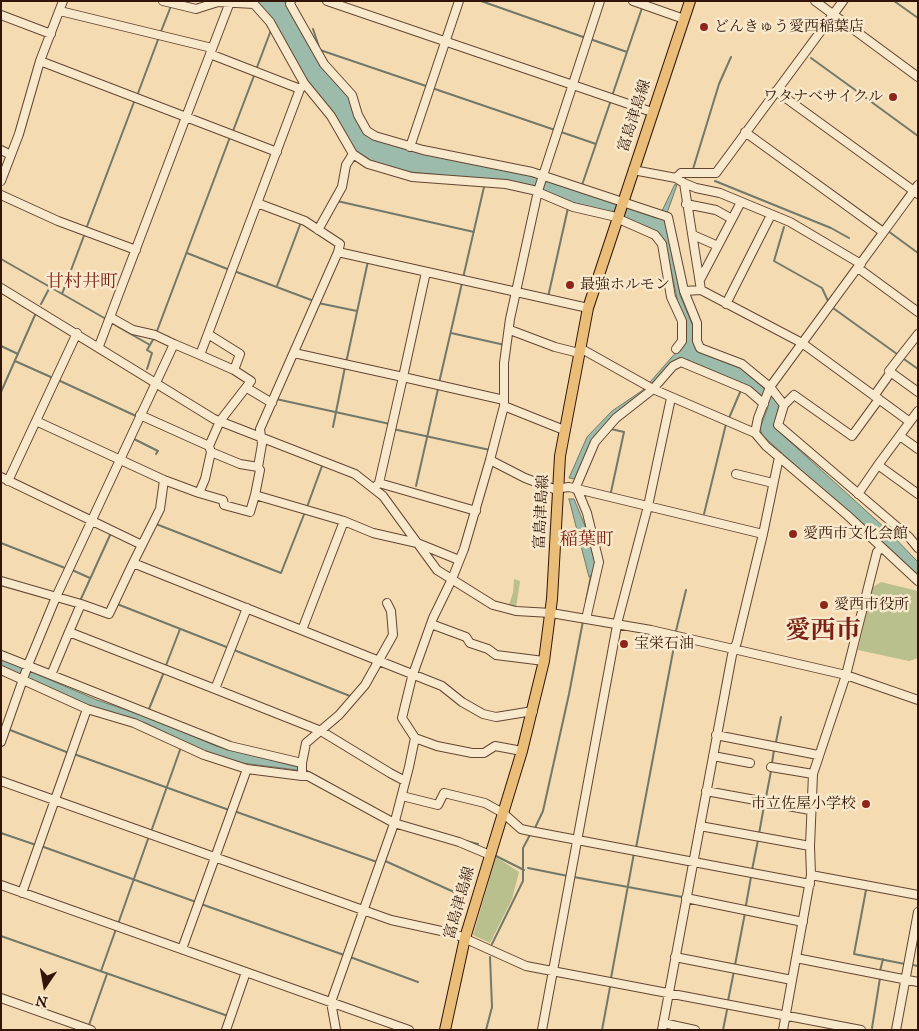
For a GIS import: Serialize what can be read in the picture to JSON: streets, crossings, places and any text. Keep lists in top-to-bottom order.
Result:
{
  "streets": {
    "main road": ["富島津島線"]
  },
  "districts": ["甘村井町", "稲葉町", "愛西市"],
  "places": [
    "どんきゅう愛西稲葉店",
    "ワタナベサイクル",
    "最強ホルモン",
    "愛西市文化会館",
    "愛西市役所",
    "宝栄石油",
    "市立佐屋小学校"
  ],
  "north": "bottom"
}
